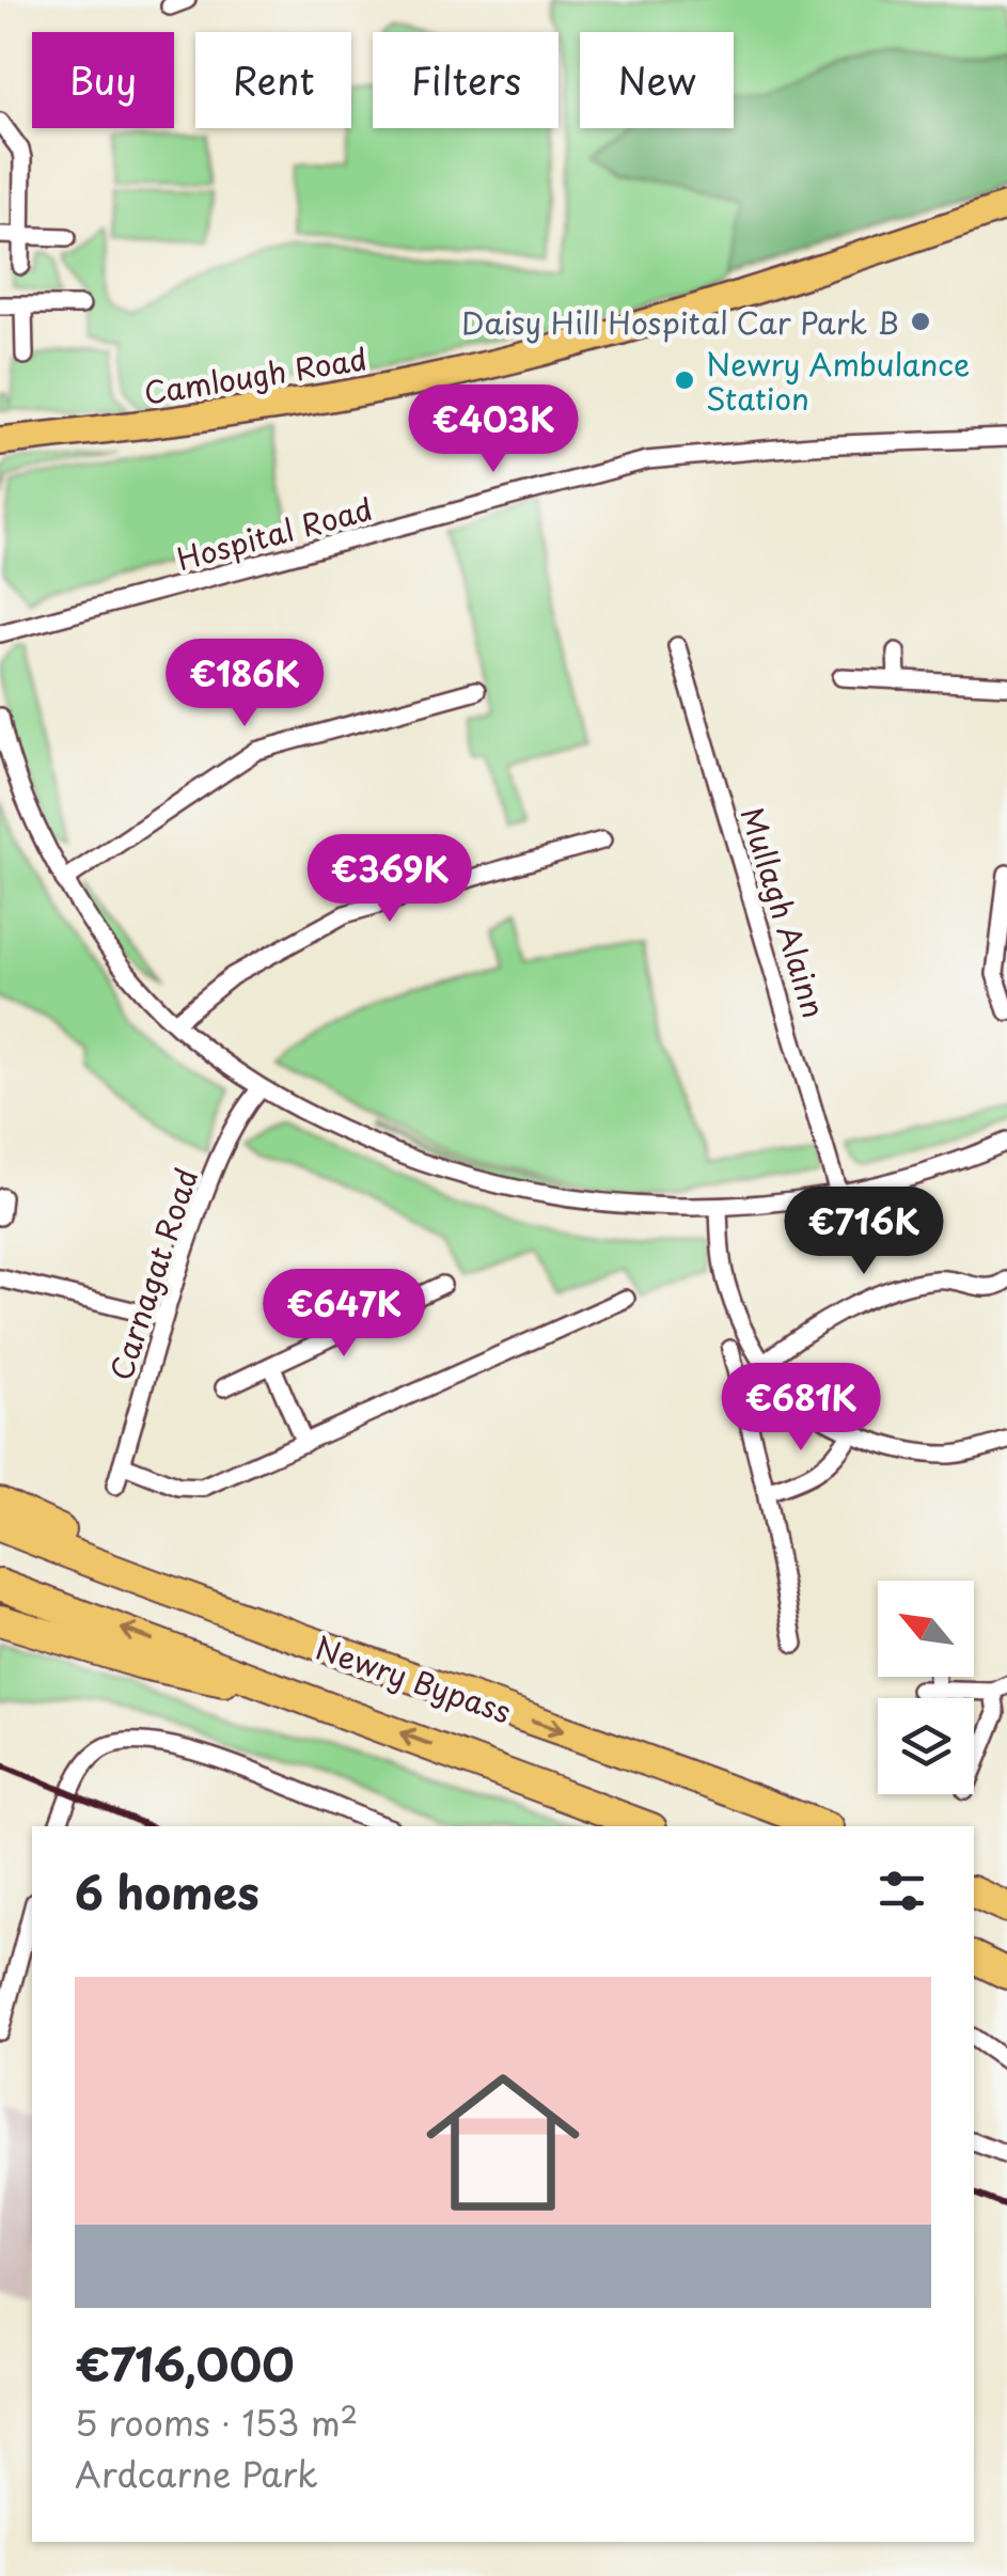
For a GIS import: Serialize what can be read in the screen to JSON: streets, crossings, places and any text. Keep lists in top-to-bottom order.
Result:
{
  "streets": {
    "highway": ["Newry Bypass"],
    "main road": ["Camlough Road"],
    "street": ["Hospital Road", "Mullagh Alainn", "Carnagat Road"]
  },
  "places": ["Daisy Hill Hospital Car Park B", "Newry Ambulance Station"],
  "north": "top left",
  "page": {
    "chip": [
      "Buy",
      "Rent",
      "Filters",
      "New"
    ],
    "price": [
      "€403K",
      "€186K",
      "€369K",
      "€716K",
      "€647K",
      "€681K"
    ],
    "heading": "6 homes",
    "list": [
      {
        "name": "€716,000",
        "note": "5 rooms · 153 m² · Ardcarne Park"
      }
    ]
  }
}
